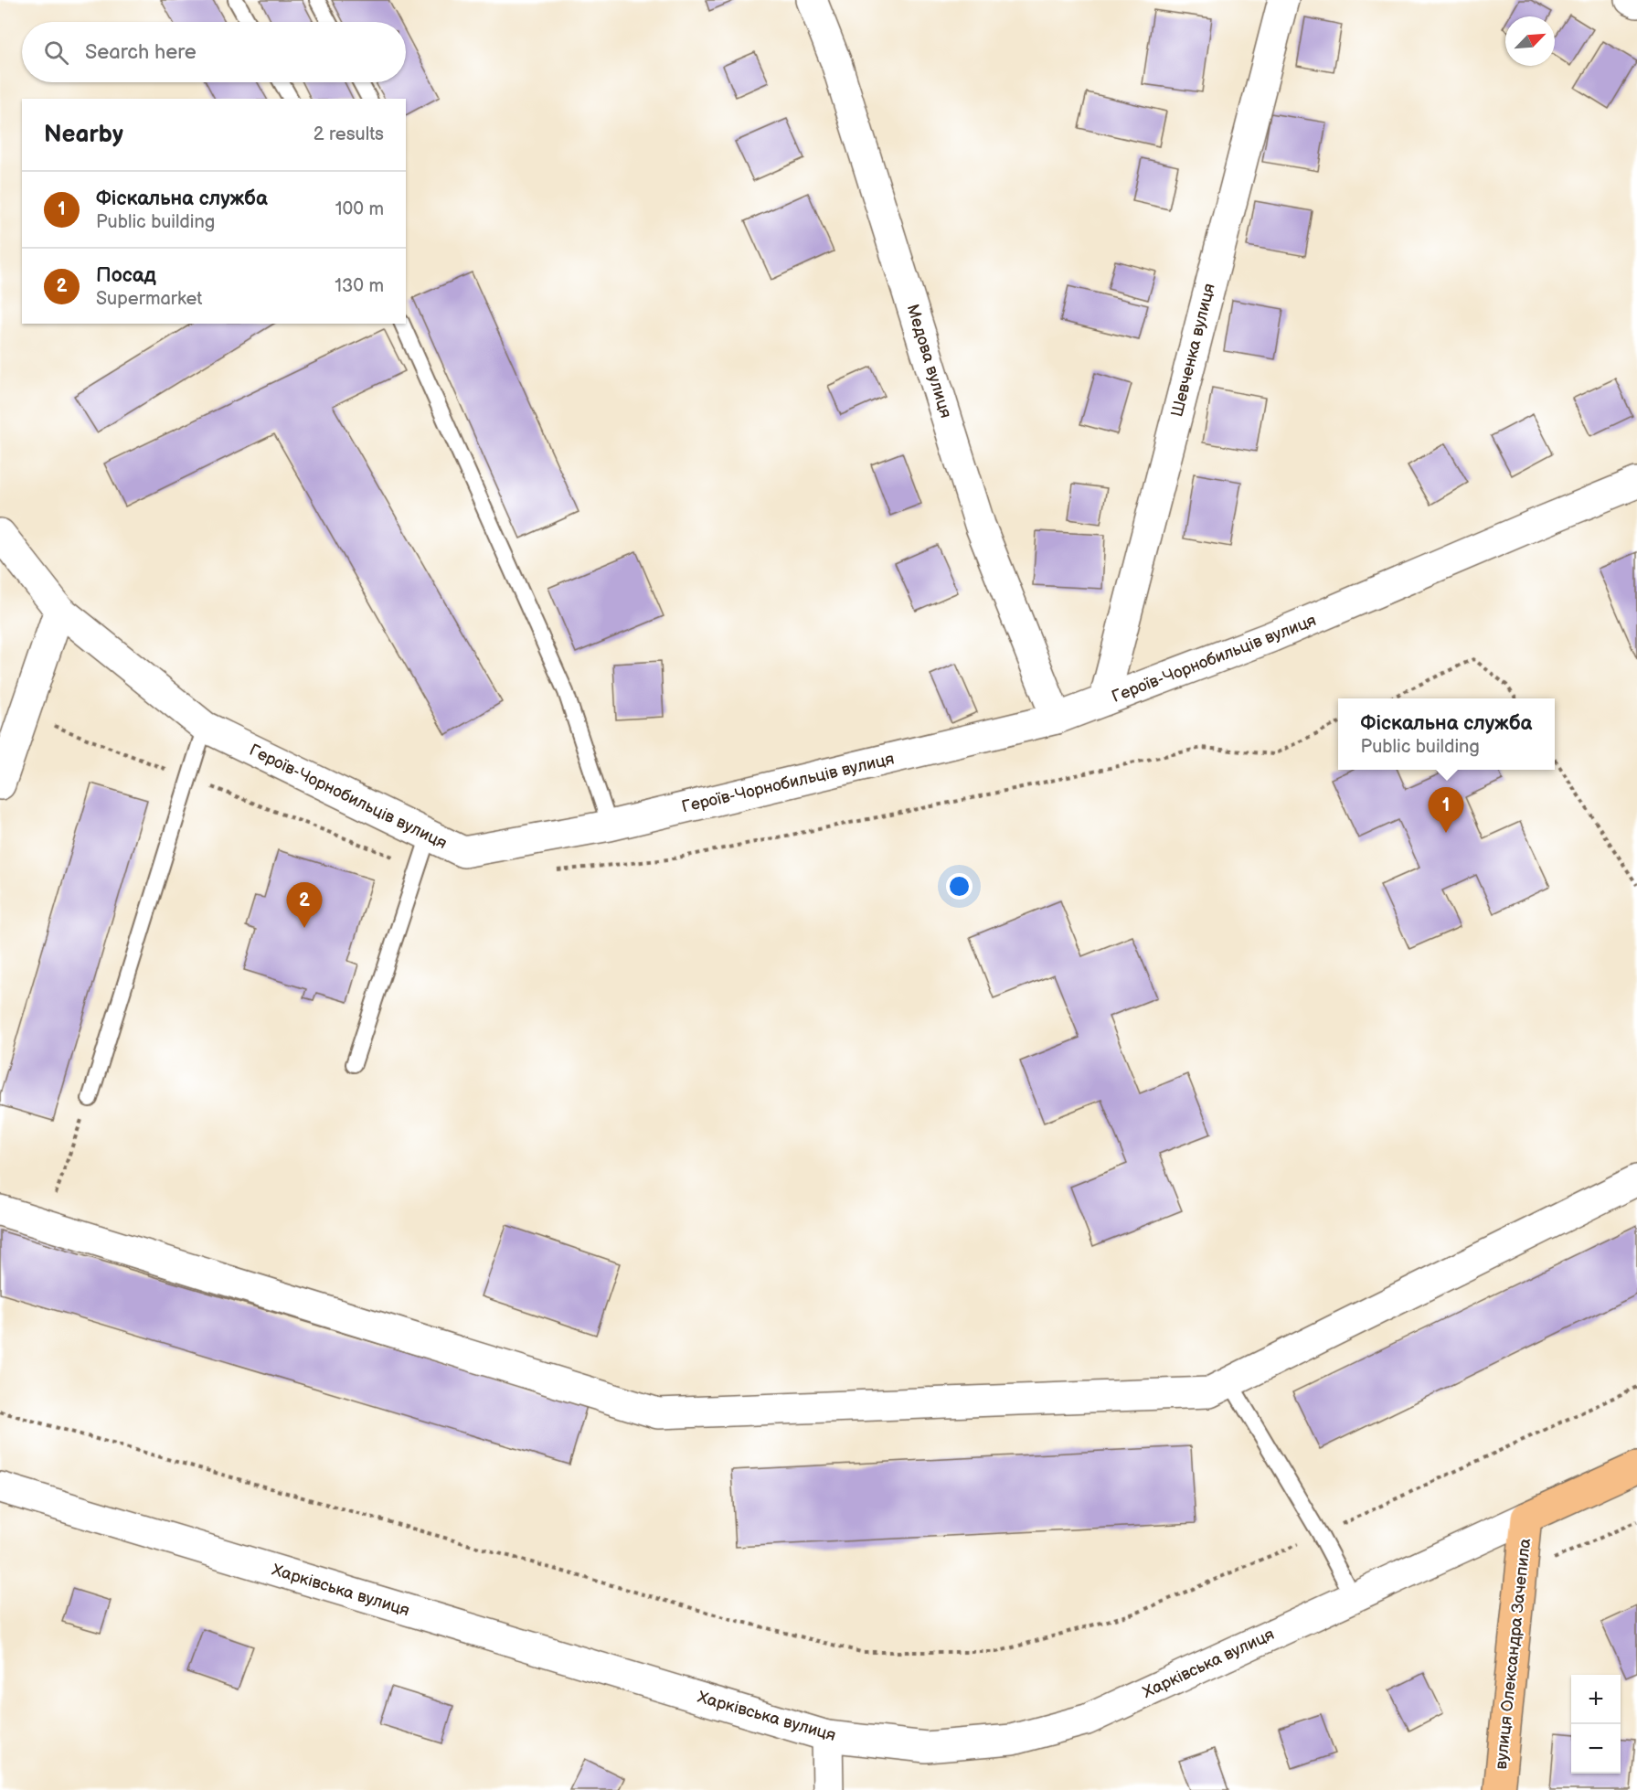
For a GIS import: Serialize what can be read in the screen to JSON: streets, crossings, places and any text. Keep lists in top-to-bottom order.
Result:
{
  "streets": {
    "main road": ["Харківська вулиця", "вулиця Олександра Зачепила"],
    "street": ["Шевченка вулиця", "Медова вулиця", "Героїв-Чорнобильців вулиця"]
  },
  "crossings": [
    ["Шевченка вулиця", "Героїв-Чорнобильців вулиця"],
    ["Медова вулиця", "Героїв-Чорнобильців вулиця"],
    ["Харківська вулиця", "вулиця Олександра Зачепила"]
  ],
  "north": "top right",
  "page": {
    "search": "Search here",
    "heading": ["Nearby", "2 results"],
    "list": [
      {
        "mark": "1",
        "name": "Фіскальна служба",
        "note": "Public building",
        "value": "100 m"
      },
      {
        "mark": "2",
        "name": "Посад",
        "note": "Supermarket",
        "value": "130 m"
      }
    ],
    "popup": ["Фіскальна служба", "Public building"],
    "pins": ["1", "2"],
    "map_buttons": ["+", "−"]
  }
}
